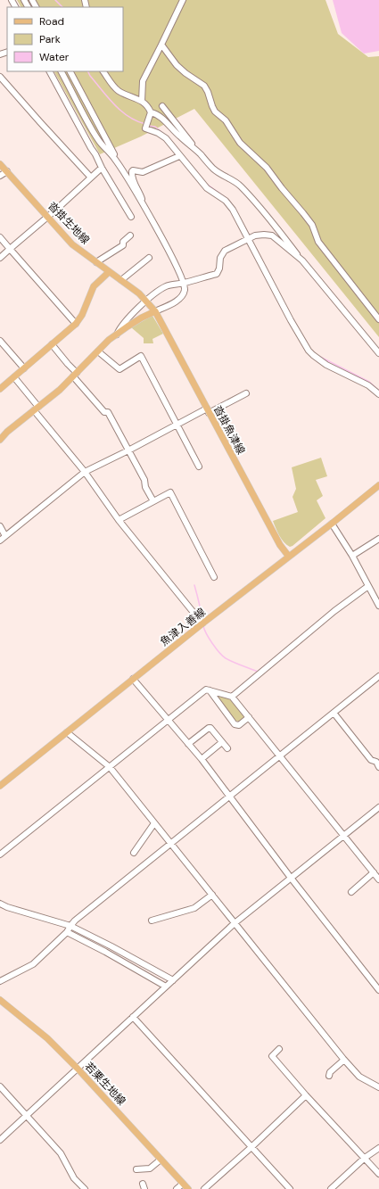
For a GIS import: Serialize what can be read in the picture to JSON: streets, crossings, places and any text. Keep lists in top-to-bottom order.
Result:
{
  "streets": {
    "main road": [
      "沓掛生地線",
      "沓掛魚津線",
      "魚津入善線",
      "若栗生地線"
    ]
  },
  "crossings": [
    ["沓掛生地線", "沓掛魚津線"],
    ["沓掛魚津線", "魚津入善線"]
  ],
  "legend": ["Road", "Park", "Water"]
}
